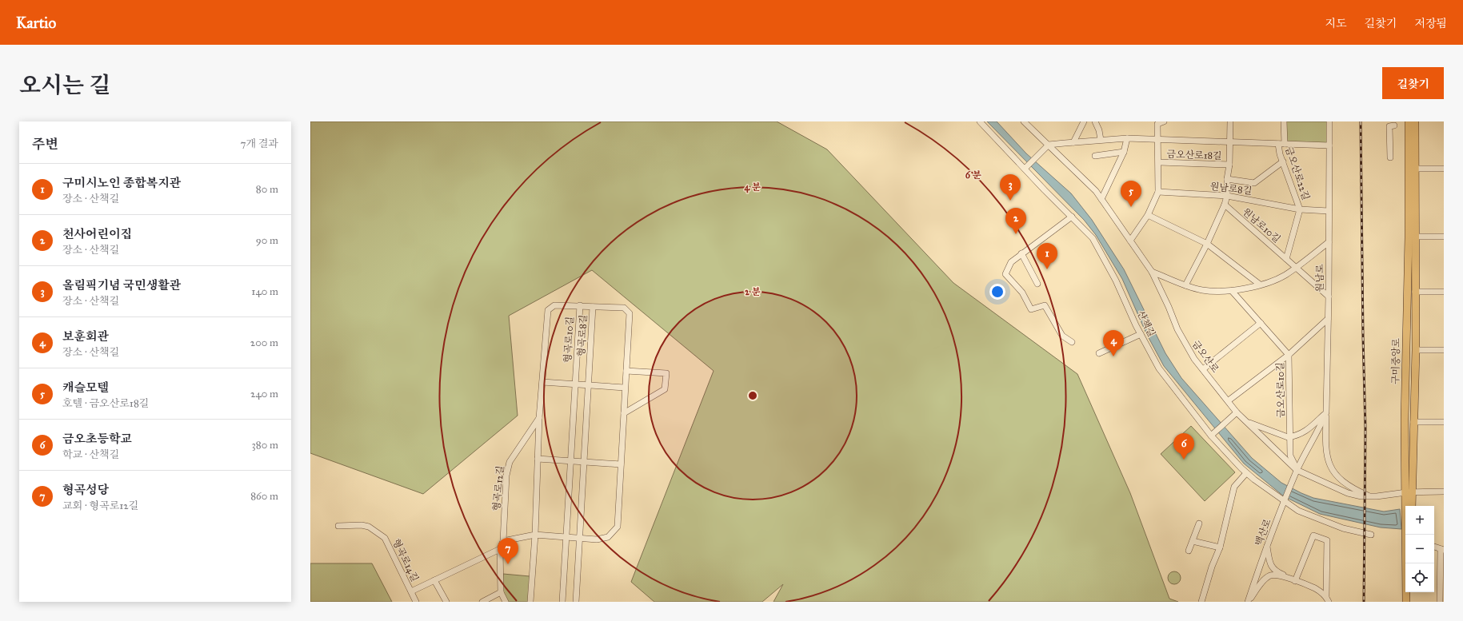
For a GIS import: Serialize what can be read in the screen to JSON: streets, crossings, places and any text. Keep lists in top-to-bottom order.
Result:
{
  "streets": {
    "main road": ["구미중앙로"],
    "street": [
      "금오산로18길",
      "금오산로22길",
      "원남로8길",
      "원남로10길",
      "원남로",
      "산책길",
      "형곡로8길",
      "형곡로10길",
      "금오산로",
      "금오산로10길",
      "형곡로12길",
      "백산로",
      "형곡로14길"
    ]
  },
  "crossings": [
    ["금오산로18길", "금오산로22길"],
    ["금오산로18길", "원남로8길"],
    ["금오산로18길", "금오산로"],
    ["금오산로22길", "원남로8길"],
    ["금오산로22길", "금오산로"],
    ["원남로8길", "원남로"],
    ["원남로", "금오산로"],
    ["원남로", "금오산로10길"],
    ["원남로", "백산로"],
    ["산책길", "백산로"],
    ["형곡로10길", "형곡로12길"],
    ["금오산로", "구미중앙로"],
    ["금오산로", "금오산로10길"],
    ["금오산로", "백산로"],
    ["금오산로10길", "백산로"]
  ],
  "page": {
    "header": "Kartio",
    "nav": ["지도", "길찾기", "저장됨"],
    "title": "오시는 길",
    "buttons": "길찾기",
    "heading": ["주변", "7개 결과"],
    "list": [
      {
        "mark": "1",
        "name": "구미시노인 종합복지관",
        "note": "장소 · 산책길",
        "value": "80 m"
      },
      {
        "mark": "2",
        "name": "천사어린이집",
        "note": "장소 · 산책길",
        "value": "90 m"
      },
      {
        "mark": "3",
        "name": "올림픽기념 국민생활관",
        "note": "장소 · 산책길",
        "value": "140 m"
      },
      {
        "mark": "4",
        "name": "보훈회관",
        "note": "장소 · 산책길",
        "value": "200 m"
      },
      {
        "mark": "5",
        "name": "캐슬모텔",
        "note": "호텔 · 금오산로18길",
        "value": "240 m"
      },
      {
        "mark": "6",
        "name": "금오초등학교",
        "note": "학교 · 산책길",
        "value": "380 m"
      },
      {
        "mark": "7",
        "name": "형곡성당",
        "note": "교회 · 형곡로12길",
        "value": "860 m"
      }
    ],
    "pins": [
      "3",
      "5",
      "2",
      "1",
      "4",
      "6",
      "7"
    ],
    "map_buttons": ["+", "−"]
  },
  "rings": ["6 분", "4 분", "2 분"]
}
